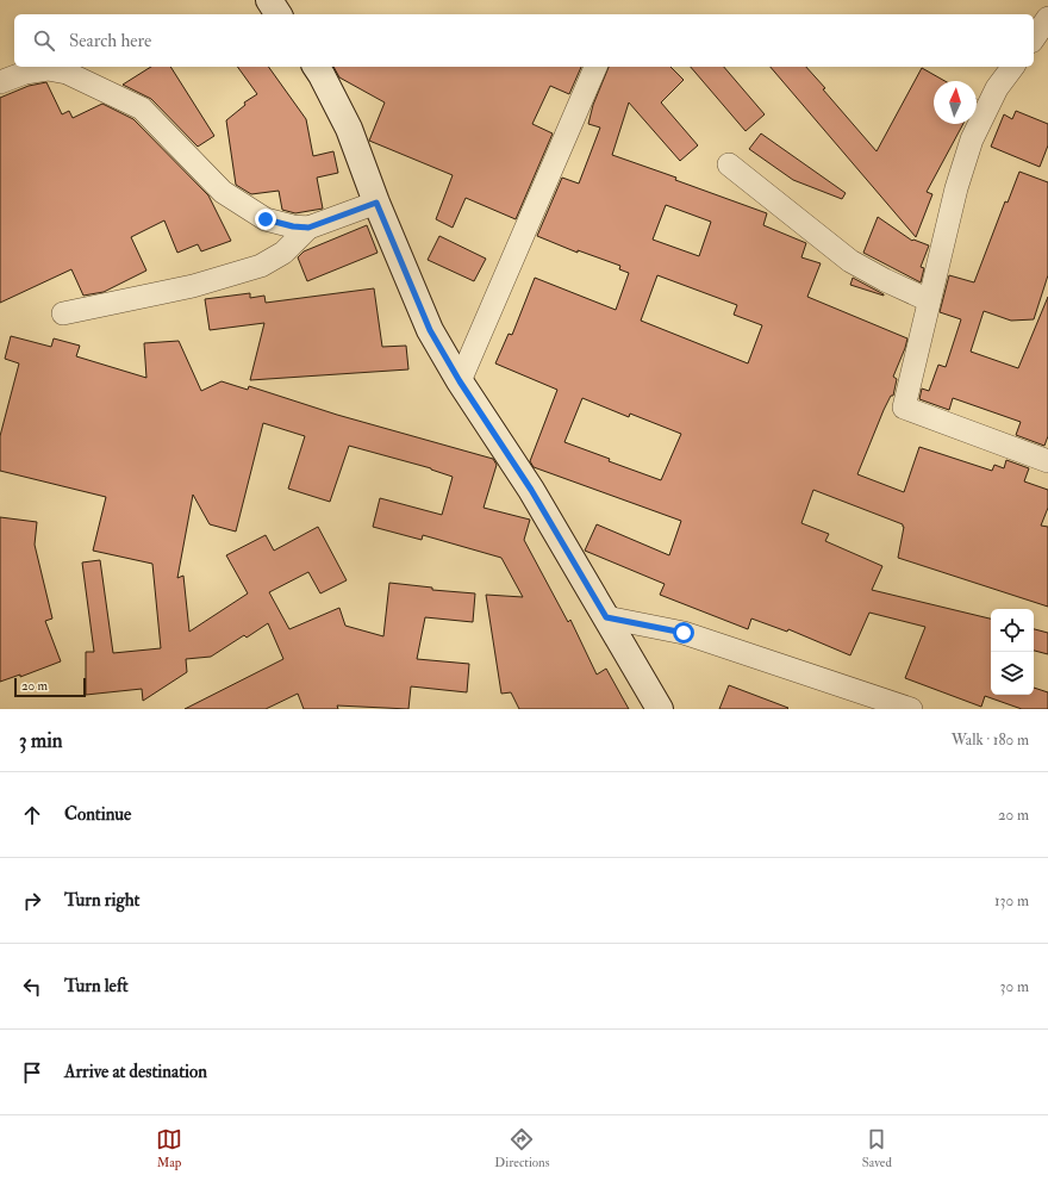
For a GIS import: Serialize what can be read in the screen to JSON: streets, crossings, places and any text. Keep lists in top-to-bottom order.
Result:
{
  "scale_bar": "20 m",
  "north": "top",
  "page": {
    "search": "Search here",
    "scale": "20 m",
    "heading": ["3 min", "Walk · 180 m"],
    "list": [
      ["Continue", "20 m"],
      ["Turn right", "130 m"],
      ["Turn left", "30 m"],
      "Arrive at destination"
    ],
    "nav": ["Map", "Directions", "Saved"]
  }
}
